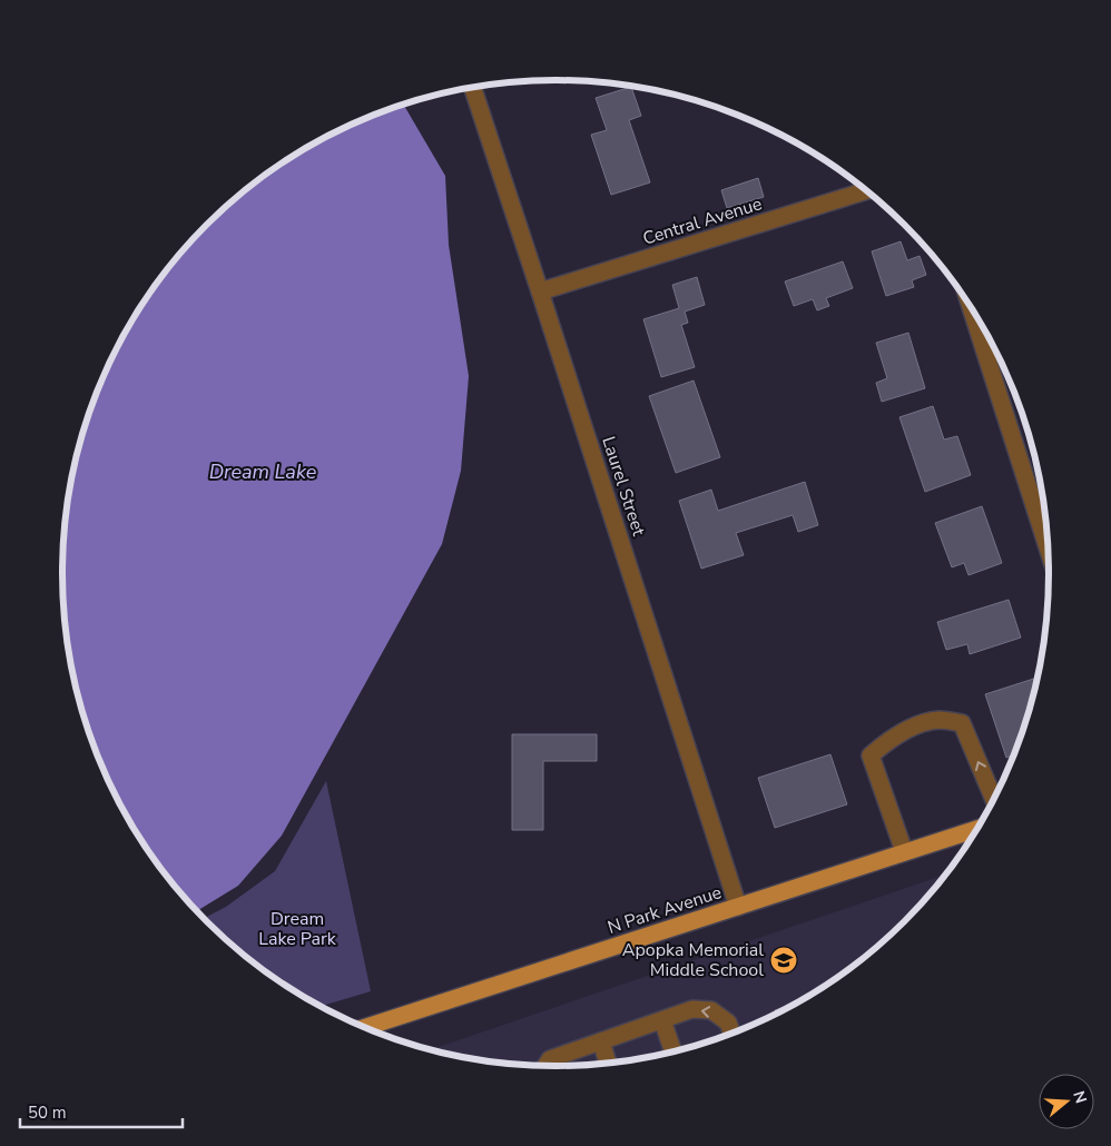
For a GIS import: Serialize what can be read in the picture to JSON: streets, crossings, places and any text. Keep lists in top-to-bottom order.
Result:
{
  "streets": {
    "main road": ["N Park Avenue"],
    "street": ["Central Avenue", "Laurel Street"]
  },
  "crossings": [
    ["Central Avenue", "Laurel Street"],
    ["Laurel Street", "N Park Avenue"]
  ],
  "water": ["Dream Lake"],
  "parks": ["Dream Lake Park"],
  "places": {
    "school or university": ["Apopka Memorial Middle School"]
  },
  "scale_bar": "50 m",
  "north": "right"
}
